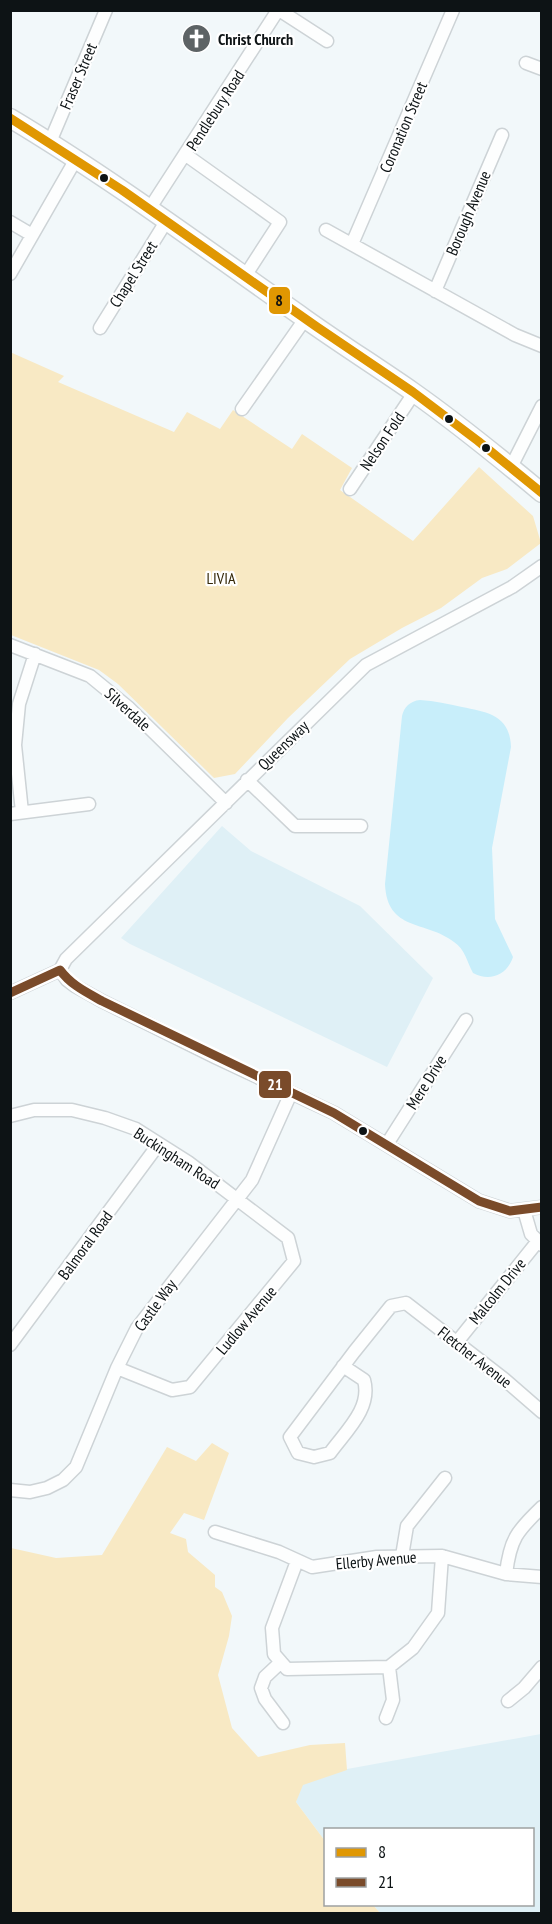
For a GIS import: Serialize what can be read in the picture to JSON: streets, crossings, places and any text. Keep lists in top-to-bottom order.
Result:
{
  "streets": {
    "street": [
      "Fraser Street",
      "Pendlebury Road",
      "Coronation Street",
      "Borough Avenue",
      "Chapel Street",
      "Nelson Fold",
      "Silverdale",
      "Queensway",
      "Mere Drive",
      "Buckingham Road",
      "Balmoral Road",
      "Malcolm Drive",
      "Castle Way",
      "Ludlow Avenue",
      "Fletcher Avenue",
      "Ellerby Avenue"
    ]
  },
  "crossings": [
    ["Silverdale", "Queensway"],
    ["Buckingham Road", "Balmoral Road"],
    ["Buckingham Road", "Castle Way"],
    ["Buckingham Road", "Ludlow Avenue"],
    ["Malcolm Drive", "Fletcher Avenue"],
    ["Castle Way", "Ludlow Avenue"]
  ],
  "parks": ["LIVIA"],
  "places": {
    "church": ["Christ Church"]
  },
  "lines": ["transit line 8", "transit line 21"],
  "legend": ["8", "21"]
}
